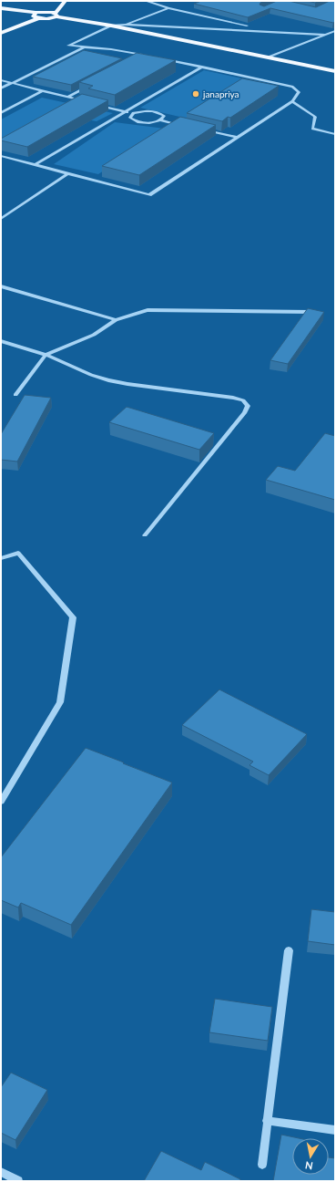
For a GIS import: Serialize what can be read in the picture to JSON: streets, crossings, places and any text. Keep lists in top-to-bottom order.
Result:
{
  "places": ["janapriya"],
  "north": "bottom"
}
